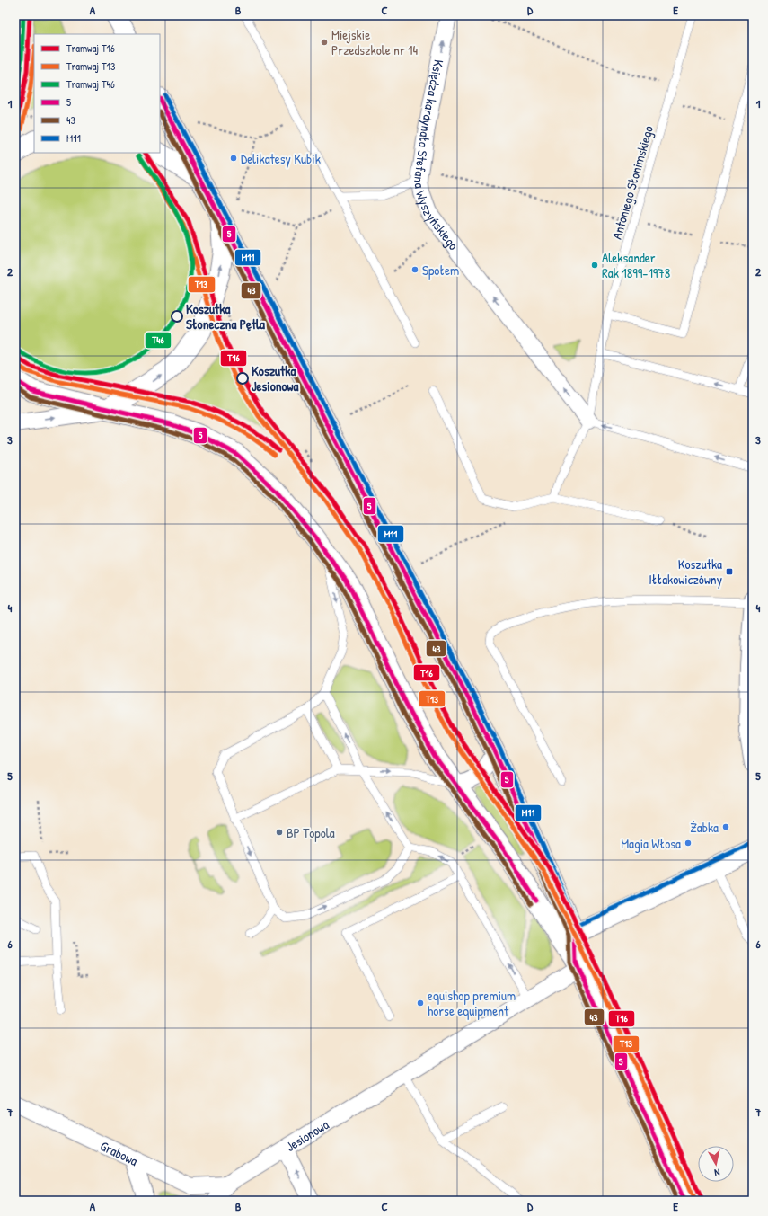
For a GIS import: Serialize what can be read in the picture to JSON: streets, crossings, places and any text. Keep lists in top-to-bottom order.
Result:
{
  "streets": {
    "street": ["Księdza kardynała Stefana Wyszyńskiego", "Jesionowa", "Grabowa"],
    "lane": ["Antoniego Słonimskiego"]
  },
  "crossings": [
    ["Księdza kardynała Stefana Wyszyńskiego", "Antoniego Słonimskiego"],
    ["Jesionowa", "Grabowa"]
  ],
  "one_way": ["Księdza kardynała Stefana Wyszyńskiego"],
  "places": {
    "other": [
      "Miejskie Przedszkole nr 14",
      "Delikatesy Kubik",
      "Aleksander Rak 1899-1978",
      "Społem",
      "Koszutka Słoneczna Pętla",
      "Koszutka Jesionowa",
      "Żabka",
      "BP Topola",
      "Magia Włosa",
      "equishop premium horse equipment"
    ],
    "transit": ["Koszutka Iłłakowiczówny"]
  },
  "lines": [
    "tram line T16",
    "tram line T46",
    "tram line T13",
    "transit line M11",
    "transit line 5",
    "transit line 43"
  ],
  "legend": [
    "Tramwaj T16",
    "Tramwaj T13",
    "Tramwaj T46",
    "5",
    "43",
    "M11"
  ],
  "north": "bottom",
  "grid": {
    "columns": [
      "A",
      "B",
      "C",
      "D",
      "E"
    ],
    "rows": [
      "1",
      "2",
      "3",
      "4",
      "5",
      "6",
      "7"
    ]
  }
}
